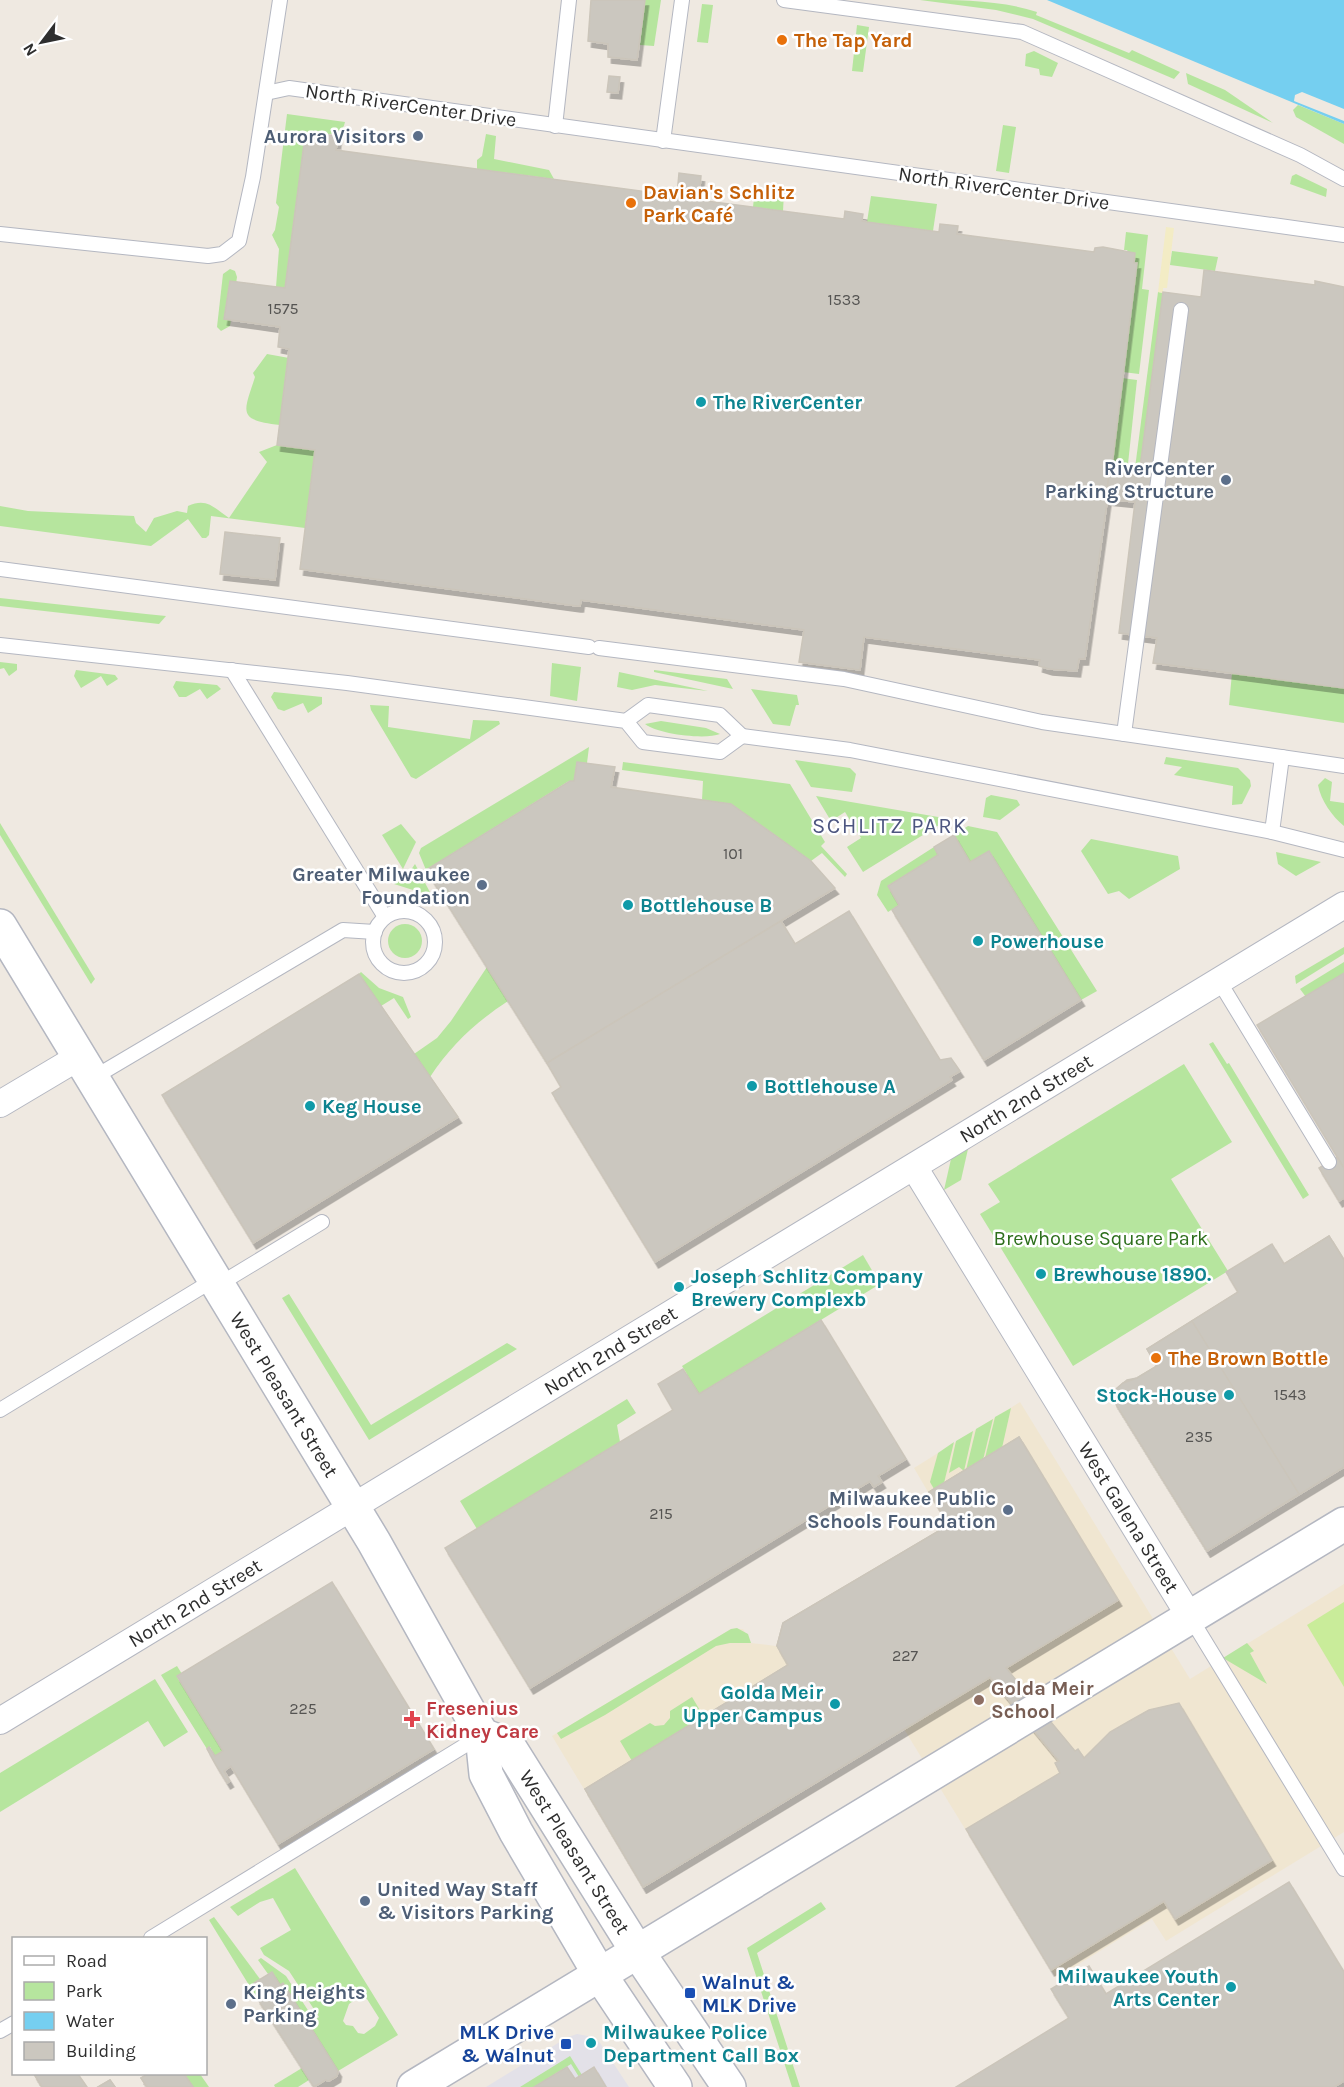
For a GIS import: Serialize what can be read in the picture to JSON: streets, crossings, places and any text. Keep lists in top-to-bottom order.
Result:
{
  "streets": {
    "street": ["North 2nd Street", "West Pleasant Street", "West Galena Street"],
    "lane": ["North RiverCenter Drive"]
  },
  "crossings": [
    ["North 2nd Street", "West Pleasant Street"],
    ["North 2nd Street", "West Galena Street"]
  ],
  "districts": ["SCHLITZ PARK"],
  "parks": ["Brewhouse Square Park"],
  "places": {
    "other": [
      "The Tap Yard",
      "Aurora Visitors",
      "Davian's Schlitz Park Café",
      "The RiverCenter",
      "RiverCenter Parking Structure",
      "Greater Milwaukee Foundation",
      "Bottlehouse B",
      "Powerhouse",
      "Bottlehouse A",
      "Keg House",
      "Brewhouse 1890.",
      "Joseph Schlitz Company Brewery Complexb",
      "The Brown Bottle",
      "Stock-House",
      "Milwaukee Public Schools Foundation",
      "Golda Meir School",
      "Golda Meir Upper Campus",
      "United Way Staff & Visitors Parking",
      "Milwaukee Youth Arts Center",
      "King Heights Parking",
      "Milwaukee Police Department Call Box"
    ],
    "health": ["Fresenius Kidney Care"],
    "transit": ["Walnut & MLK Drive", "MLK Drive & Walnut"]
  },
  "house_numbers": [
    "1533",
    "1575",
    "101",
    "1543",
    "235",
    "215",
    "227",
    "225"
  ],
  "legend": [
    "Road",
    "Park",
    "Water",
    "Building"
  ],
  "north": "bottom left"
}
